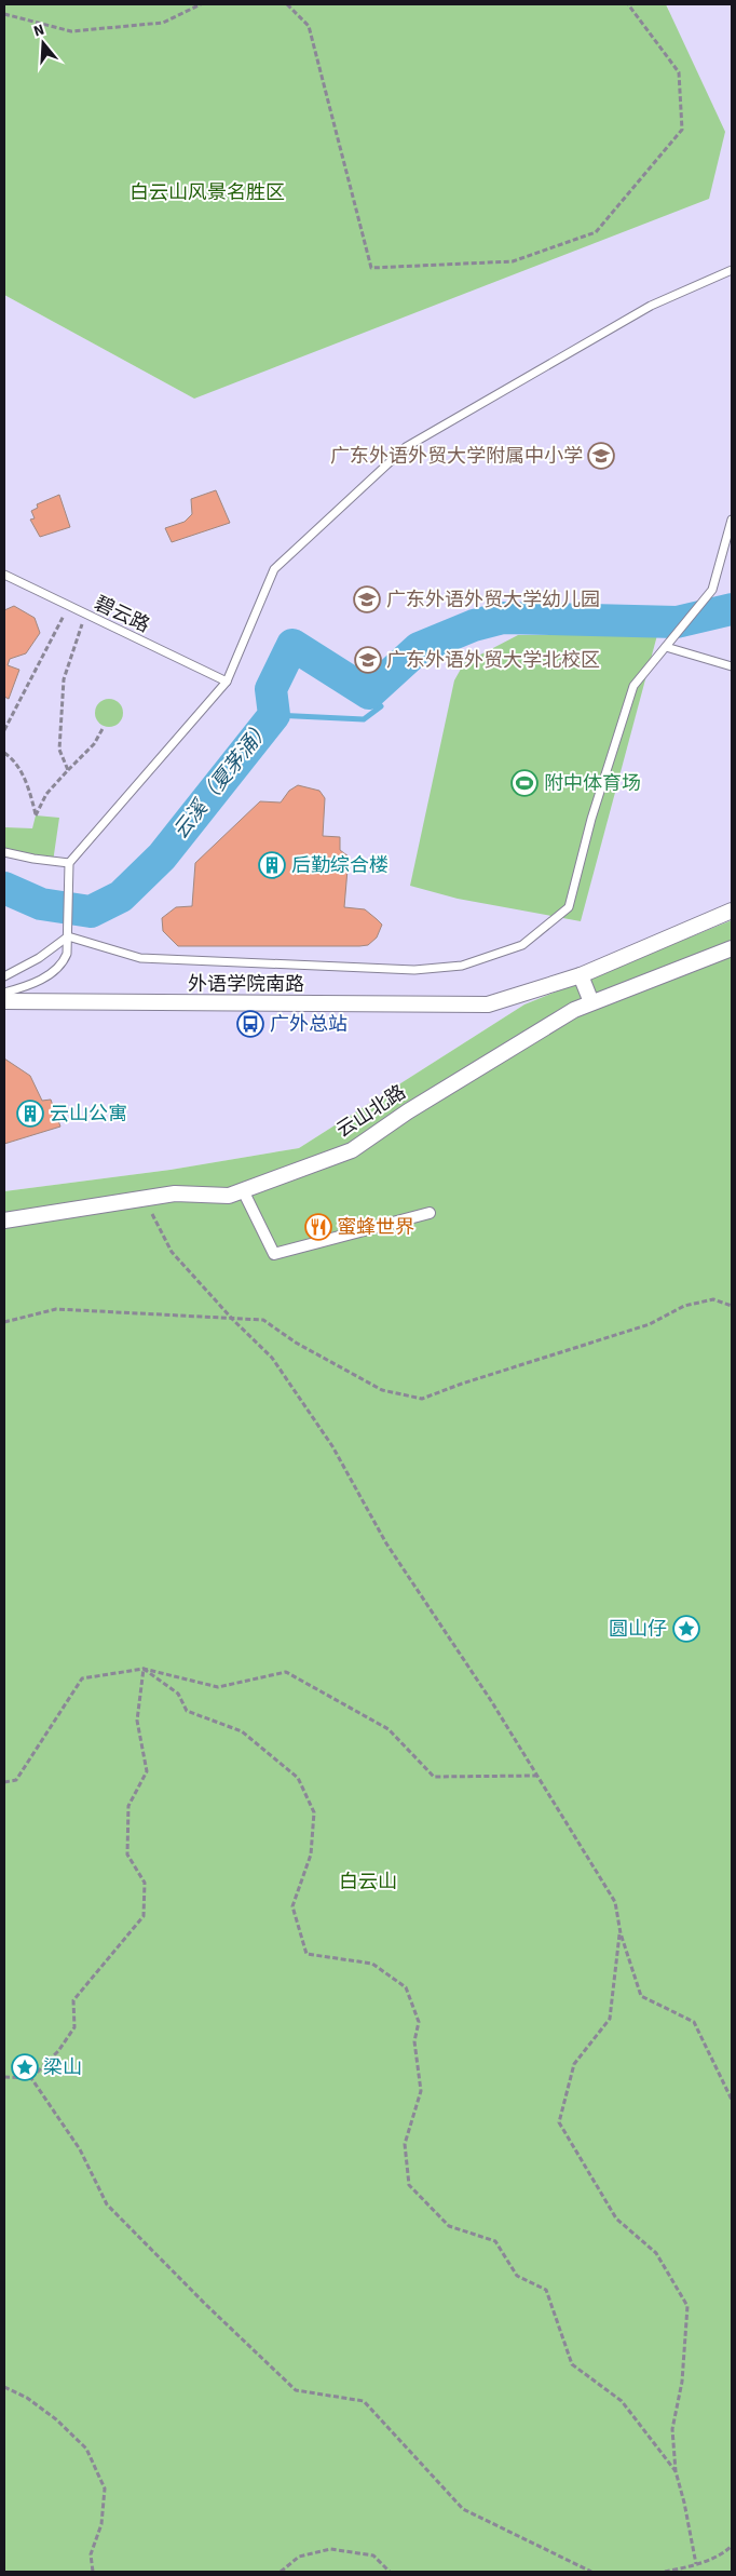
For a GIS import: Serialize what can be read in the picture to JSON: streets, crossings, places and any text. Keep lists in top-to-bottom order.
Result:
{
  "streets": {
    "street": ["外语学院南路", "云山北路"],
    "lane": ["碧云路"]
  },
  "water": ["云溪（夏茅涌）"],
  "parks": ["白云山风景名胜区", "白云山"],
  "places": {
    "school or university": ["广东外语外贸大学附属中小学", "广东外语外贸大学幼儿园", "广东外语外贸大学北校区"],
    "sports": ["附中体育场"],
    "building": ["后勤综合楼", "云山公寓"],
    "bus stop": ["广外总站"],
    "restaurant": ["蜜蜂世界"],
    "place": ["圆山仔", "梁山"]
  },
  "north": "top"
}
